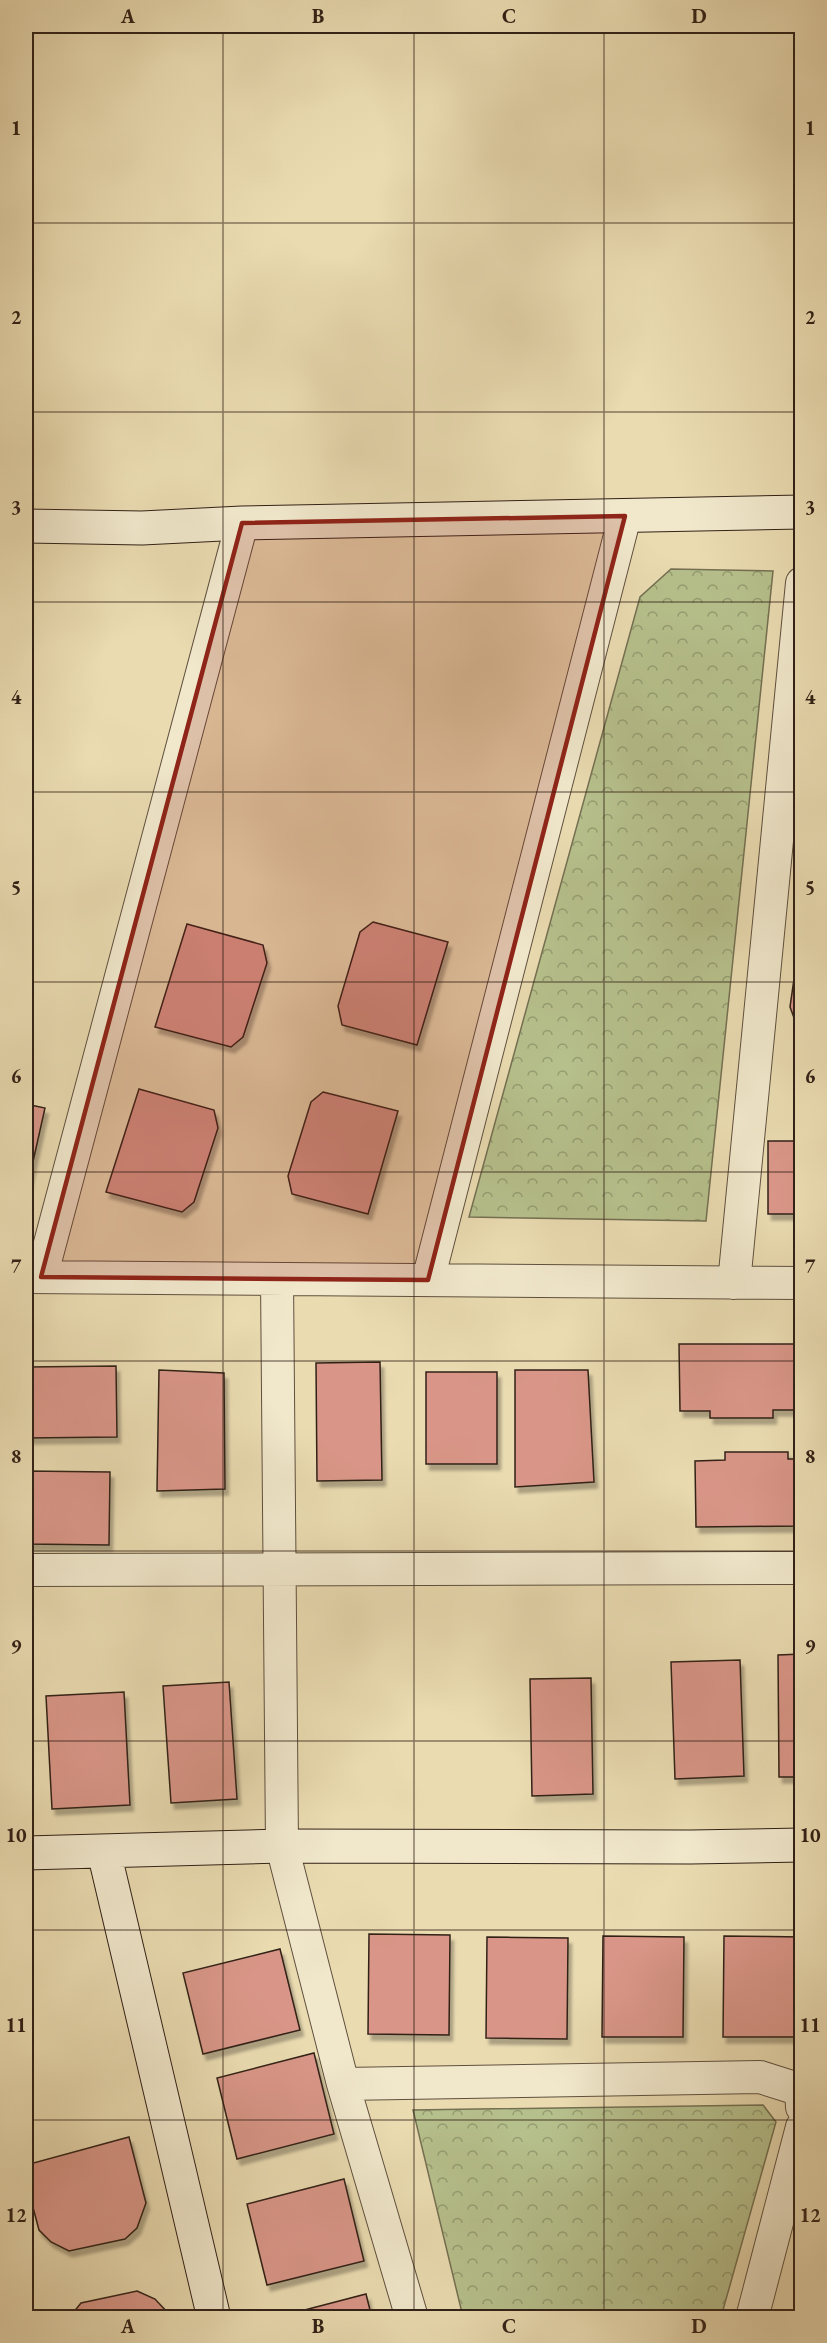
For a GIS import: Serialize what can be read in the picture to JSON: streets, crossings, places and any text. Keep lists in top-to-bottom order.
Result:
{
  "grid": {
    "columns": [
      "A",
      "B",
      "C",
      "D"
    ],
    "rows": [
      "1",
      "2",
      "3",
      "4",
      "5",
      "6",
      "7",
      "8",
      "9",
      "10",
      "11",
      "12"
    ]
  }
}
